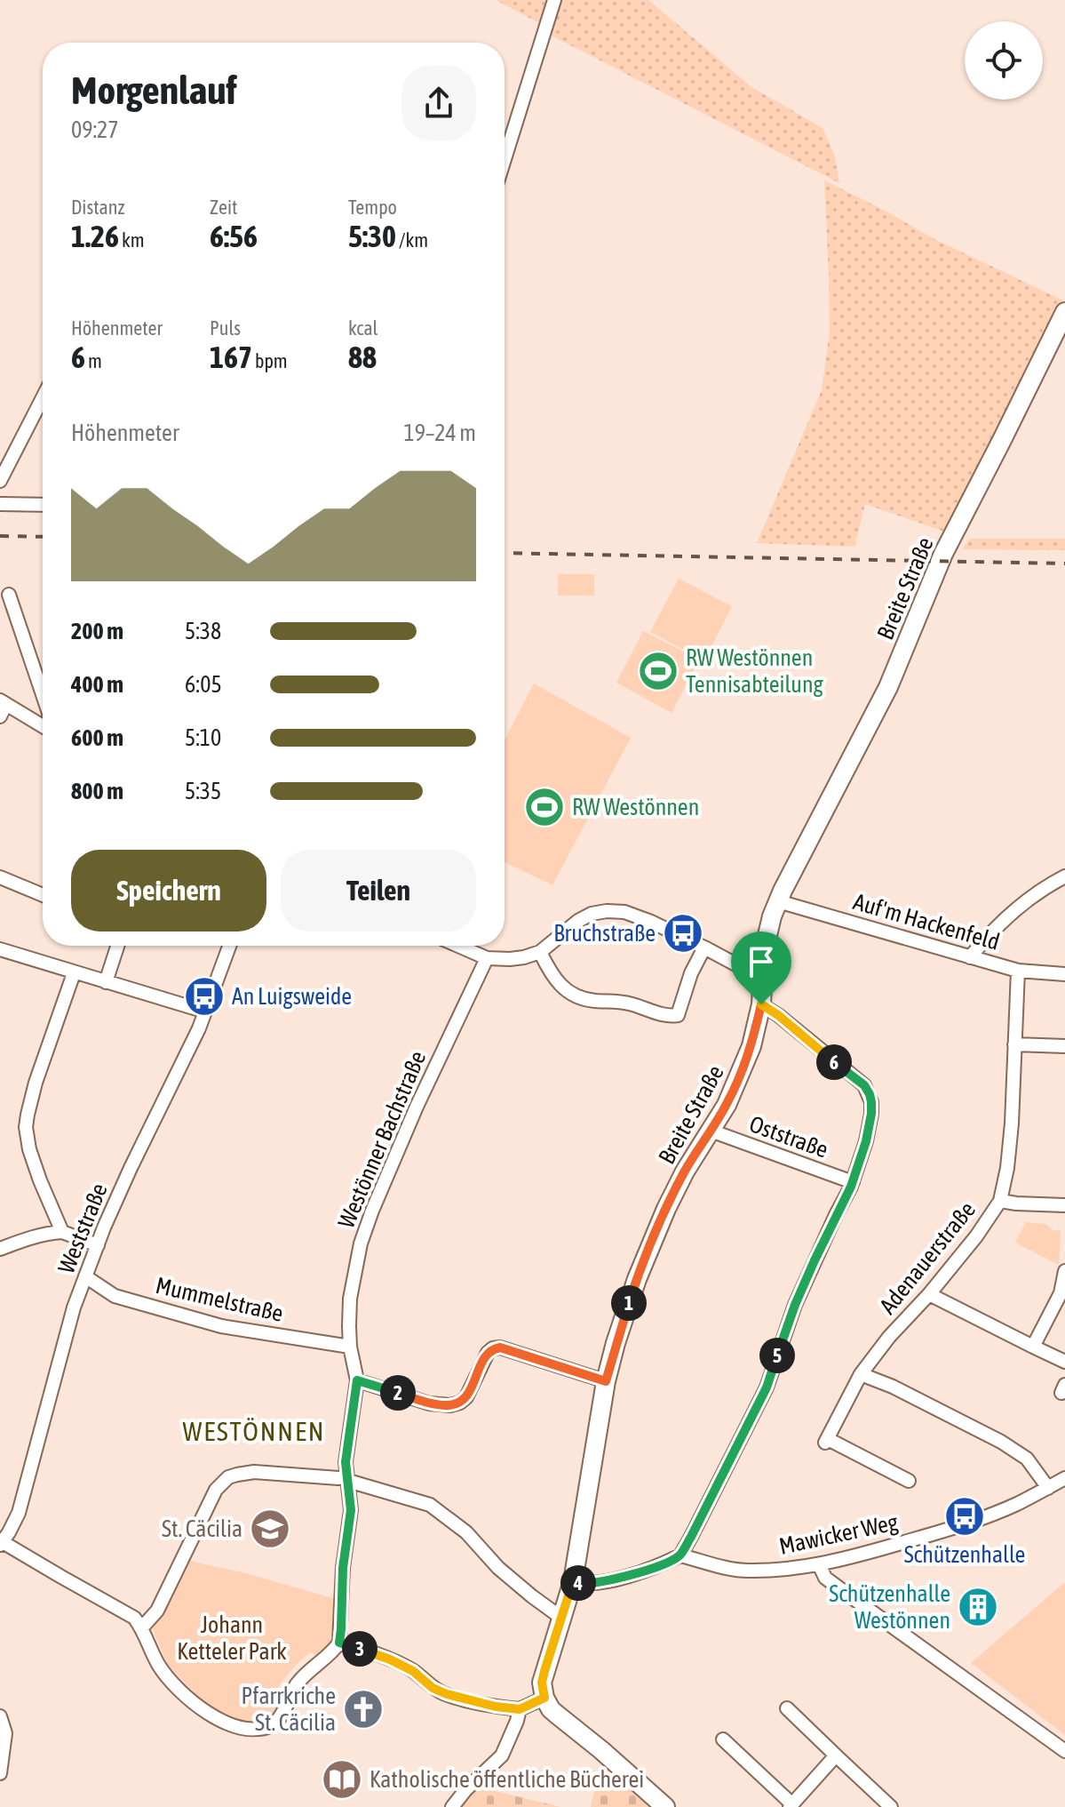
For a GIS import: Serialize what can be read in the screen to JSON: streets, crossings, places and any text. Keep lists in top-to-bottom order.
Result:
{
  "streets": {
    "street": [
      "Breite Straße",
      "Auf'm Hackenfeld",
      "Oststraße",
      "Westönner Bachstraße",
      "Weststraße",
      "Adenauerstraße",
      "Mummelstraße",
      "Mawicker Weg"
    ]
  },
  "crossings": [
    ["Breite Straße", "Auf'm Hackenfeld"],
    ["Breite Straße", "Oststraße"],
    ["Auf'm Hackenfeld", "Adenauerstraße"],
    ["Oststraße", "Mawicker Weg"],
    ["Westönner Bachstraße", "Mummelstraße"],
    ["Weststraße", "Mummelstraße"]
  ],
  "districts": ["WESTÖNNEN"],
  "parks": ["Johann Ketteler Park"],
  "places": {
    "sports": ["RW Westönnen Tennisabteilung", "RW Westönnen"],
    "bus stop": ["Bruchstraße", "An Luigsweide", "Schützenhalle"],
    "school or university": ["St. Cäcilia"],
    "building": ["Schützenhalle Westönnen"],
    "church": ["Pfarrkriche St. Cäcilia"],
    "library": ["Katholische öffentliche Bücherei"]
  },
  "page": {
    "heading": ["Morgenlauf", "09:27"],
    "stats": [
      ["Distanz", "1.26 km"],
      ["Zeit", "6:56"],
      ["Tempo", "5:30 /km"],
      ["Höhenmeter", "6 m"],
      ["Puls", "167 bpm"],
      ["kcal", "88"]
    ],
    "chart": ["Höhenmeter", "19–24 m"],
    "list": [
      {
        "name": "200 m",
        "note": "5:38"
      },
      {
        "name": "400 m",
        "note": "6:05"
      },
      {
        "name": "600 m",
        "note": "5:10"
      },
      {
        "name": "800 m",
        "note": "5:35"
      }
    ],
    "buttons": ["Speichern", "Teilen"],
    "pins": [
      "6",
      "1",
      "5",
      "2",
      "4",
      "3"
    ]
  }
}
